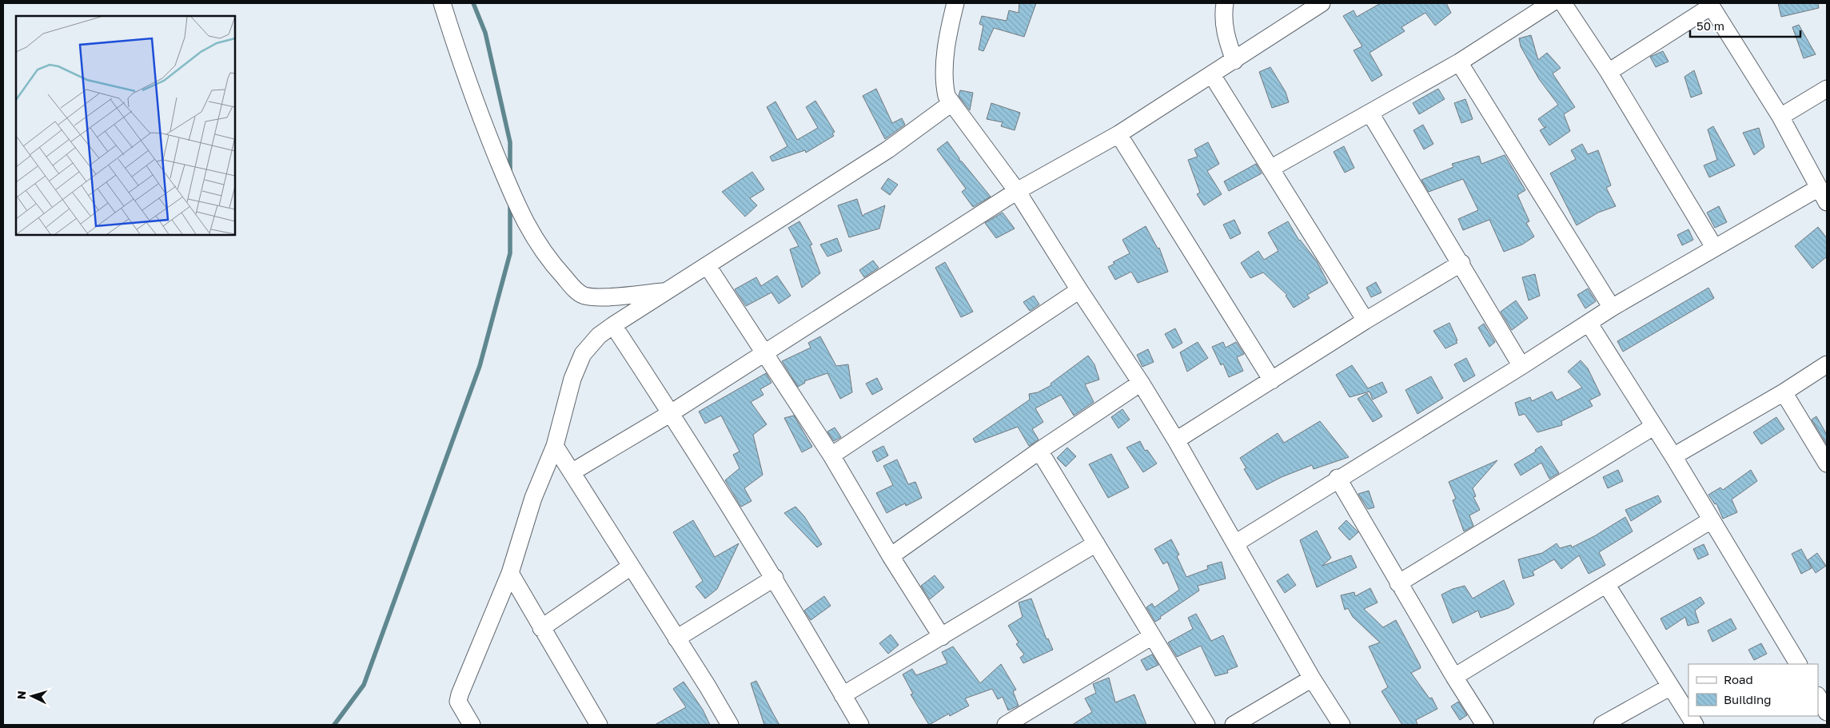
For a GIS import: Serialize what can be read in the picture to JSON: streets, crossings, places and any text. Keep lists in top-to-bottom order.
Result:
{
  "legend": ["Road", "Building"],
  "scale_bar": "50 m",
  "north": "left"
}
